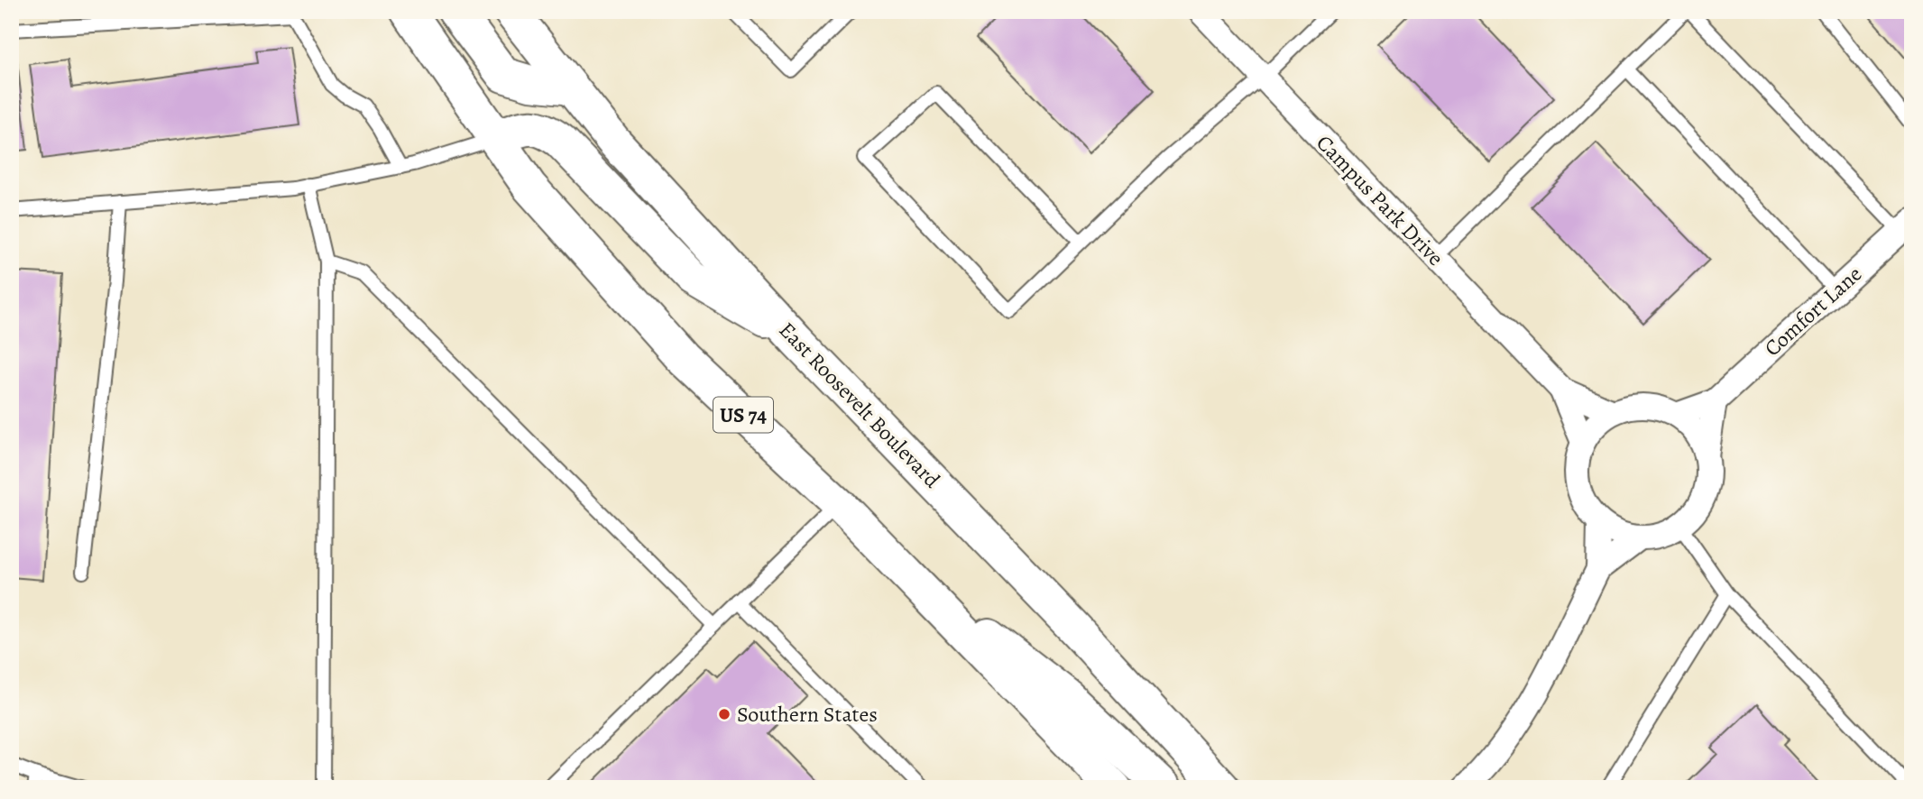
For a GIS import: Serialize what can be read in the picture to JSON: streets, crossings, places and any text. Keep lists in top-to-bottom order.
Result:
{
  "streets": {
    "highway": ["East Roosevelt Boulevard", "US 74"],
    "street": ["Campus Park Drive", "Comfort Lane"]
  },
  "crossings": [
    ["Campus Park Drive", "Comfort Lane"]
  ],
  "places": ["Southern States"]
}
